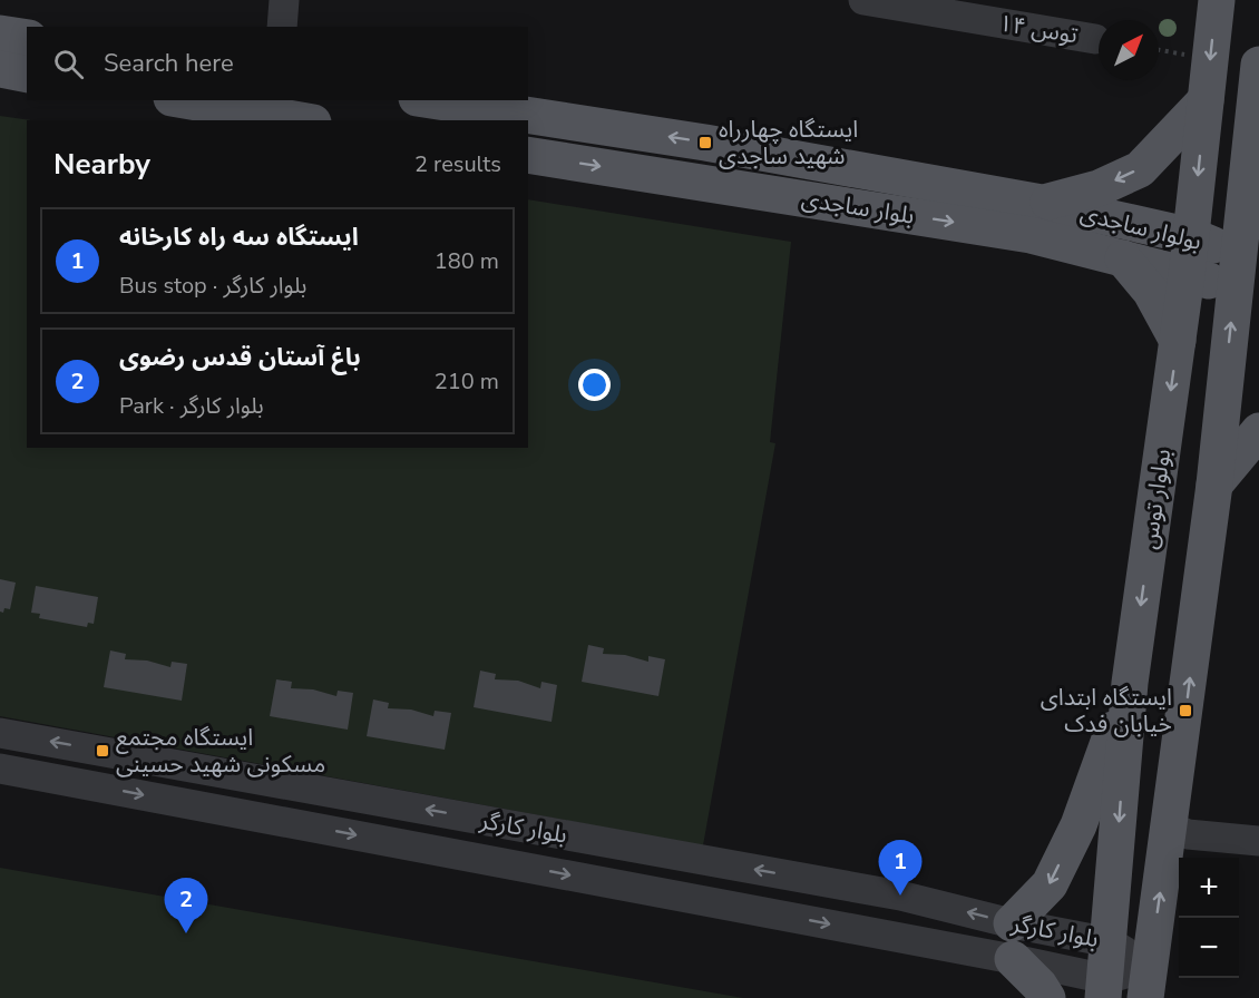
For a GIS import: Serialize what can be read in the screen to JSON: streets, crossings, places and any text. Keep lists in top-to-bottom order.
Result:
{
  "streets": {
    "main road": ["بلوار ساجدی", "بولوار ساجدی", "بولوار توس"],
    "street": ["توس ۱۴", "بلوار کارگر"]
  },
  "crossings": [
    ["بلوار ساجدی", "بولوار ساجدی"],
    ["بلوار ساجدی", "بولوار توس"],
    ["بولوار ساجدی", "بولوار توس"],
    ["بولوار توس", "بلوار کارگر"]
  ],
  "places": {
    "transit": ["ایستگاه چهارراه شهید ساجدی", "ایستگاه ابتدای خیابان فدک", "ایستگاه مجتمع مسکونی شهید حسینی"]
  },
  "north": "top right",
  "page": {
    "search": "Search here",
    "heading": ["Nearby", "2 results"],
    "list": [
      {
        "mark": "1",
        "name": "ایستگاه سه راه کارخانه",
        "note": "Bus stop · بلوار کارگر",
        "value": "180 m"
      },
      {
        "mark": "2",
        "name": "باغ آستان قدس رضوی",
        "note": "Park · بلوار کارگر",
        "value": "210 m"
      }
    ],
    "pins": ["1", "2"],
    "map_buttons": ["+", "−"]
  }
}
